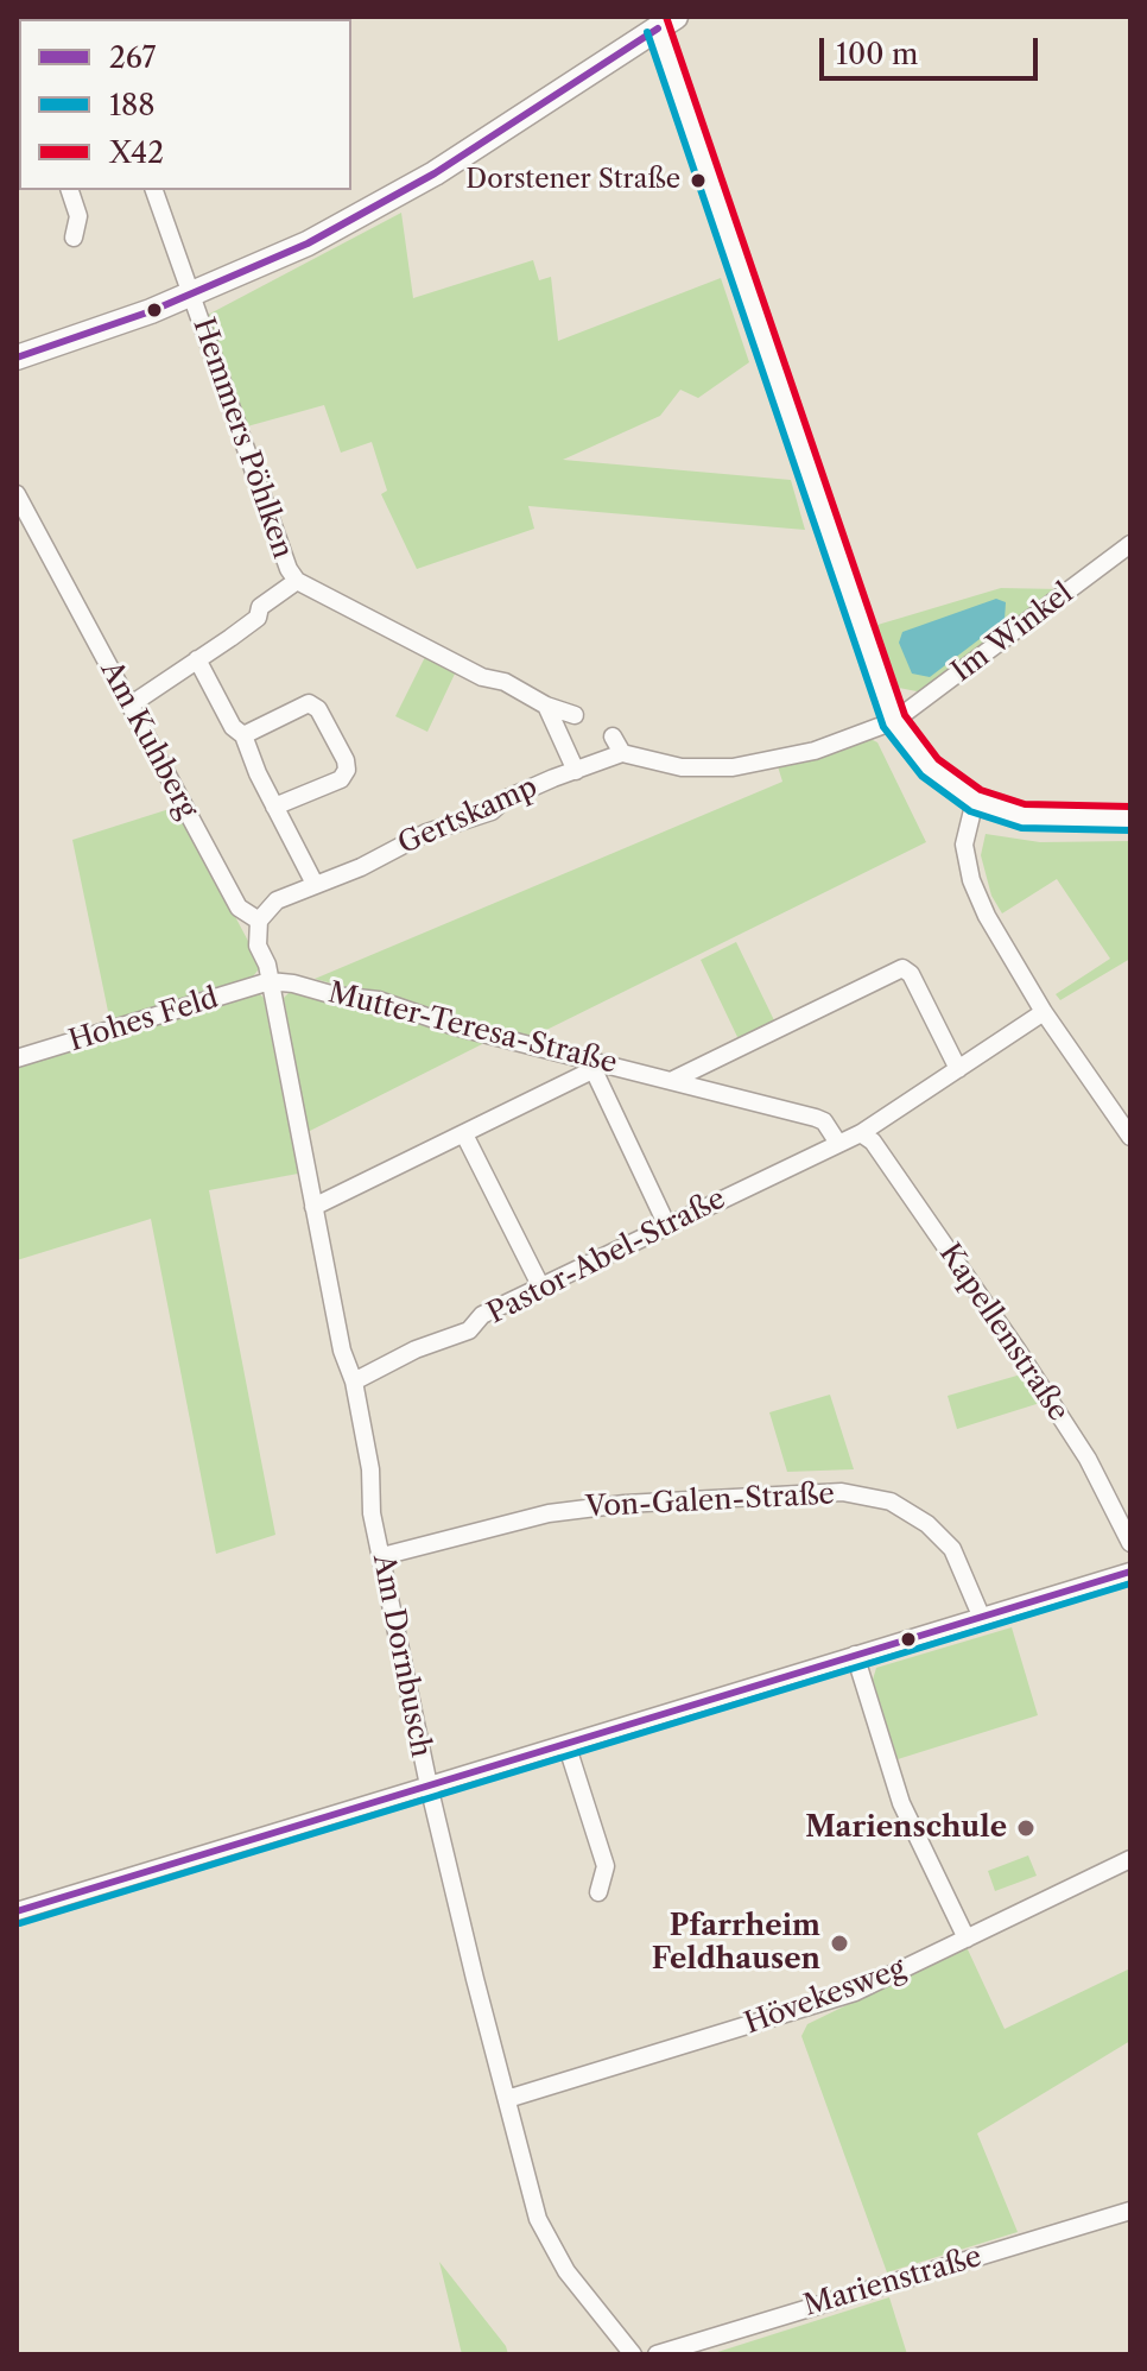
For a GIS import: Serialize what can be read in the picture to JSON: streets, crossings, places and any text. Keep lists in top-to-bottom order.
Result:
{
  "streets": {
    "street": [
      "Hemmers Pöhlken",
      "Im Winkel",
      "Am Kuhberg",
      "Gertskamp",
      "Hohes Feld",
      "Mutter-Teresa-Straße",
      "Pastor-Abel-Straße",
      "Kapellenstraße",
      "Von-Galen-Straße",
      "Am Dornbusch",
      "Hövekesweg",
      "Marienstraße"
    ]
  },
  "crossings": [
    ["Hemmers Pöhlken", "Am Kuhberg"],
    ["Am Kuhberg", "Gertskamp"],
    ["Hohes Feld", "Mutter-Teresa-Straße"],
    ["Hohes Feld", "Am Dornbusch"],
    ["Mutter-Teresa-Straße", "Pastor-Abel-Straße"],
    ["Mutter-Teresa-Straße", "Am Dornbusch"],
    ["Pastor-Abel-Straße", "Kapellenstraße"],
    ["Pastor-Abel-Straße", "Am Dornbusch"],
    ["Von-Galen-Straße", "Am Dornbusch"],
    ["Am Dornbusch", "Hövekesweg"]
  ],
  "places": ["Dorstener Straße", "Marienschule", "Pfarrheim Feldhausen"],
  "lines": ["transit line X42", "transit line 267", "transit line 188"],
  "legend": ["267", "188", "X42"],
  "scale_bar": "100 m"
}
